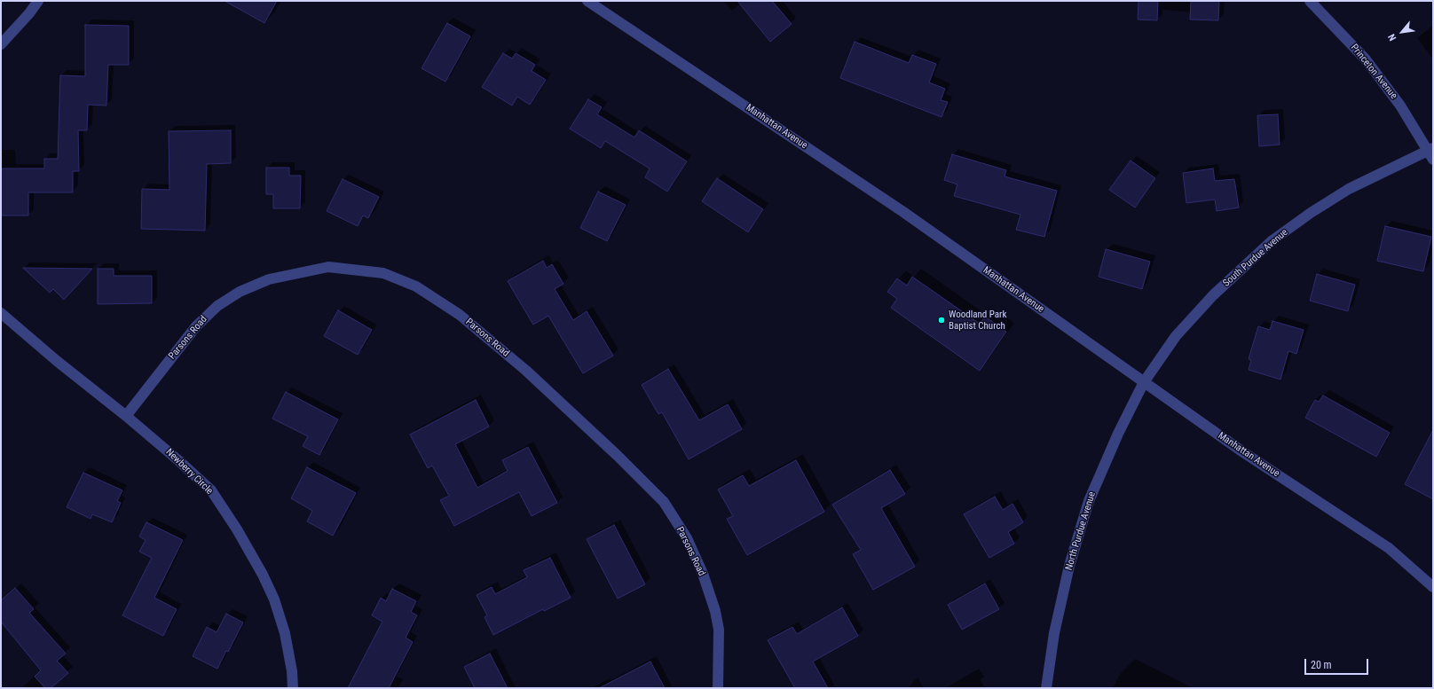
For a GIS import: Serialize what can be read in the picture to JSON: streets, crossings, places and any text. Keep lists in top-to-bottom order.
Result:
{
  "streets": {
    "street": [
      "Princeton Avenue",
      "Manhattan Avenue",
      "South Purdue Avenue",
      "Parsons Road",
      "Newberry Circle",
      "North Purdue Avenue"
    ]
  },
  "crossings": [
    ["Princeton Avenue", "South Purdue Avenue"],
    ["Manhattan Avenue", "South Purdue Avenue"],
    ["Manhattan Avenue", "North Purdue Avenue"],
    ["South Purdue Avenue", "North Purdue Avenue"],
    ["Parsons Road", "Newberry Circle"]
  ],
  "places": ["Woodland Park Baptist Church"],
  "scale_bar": "20 m",
  "north": "bottom left"
}
